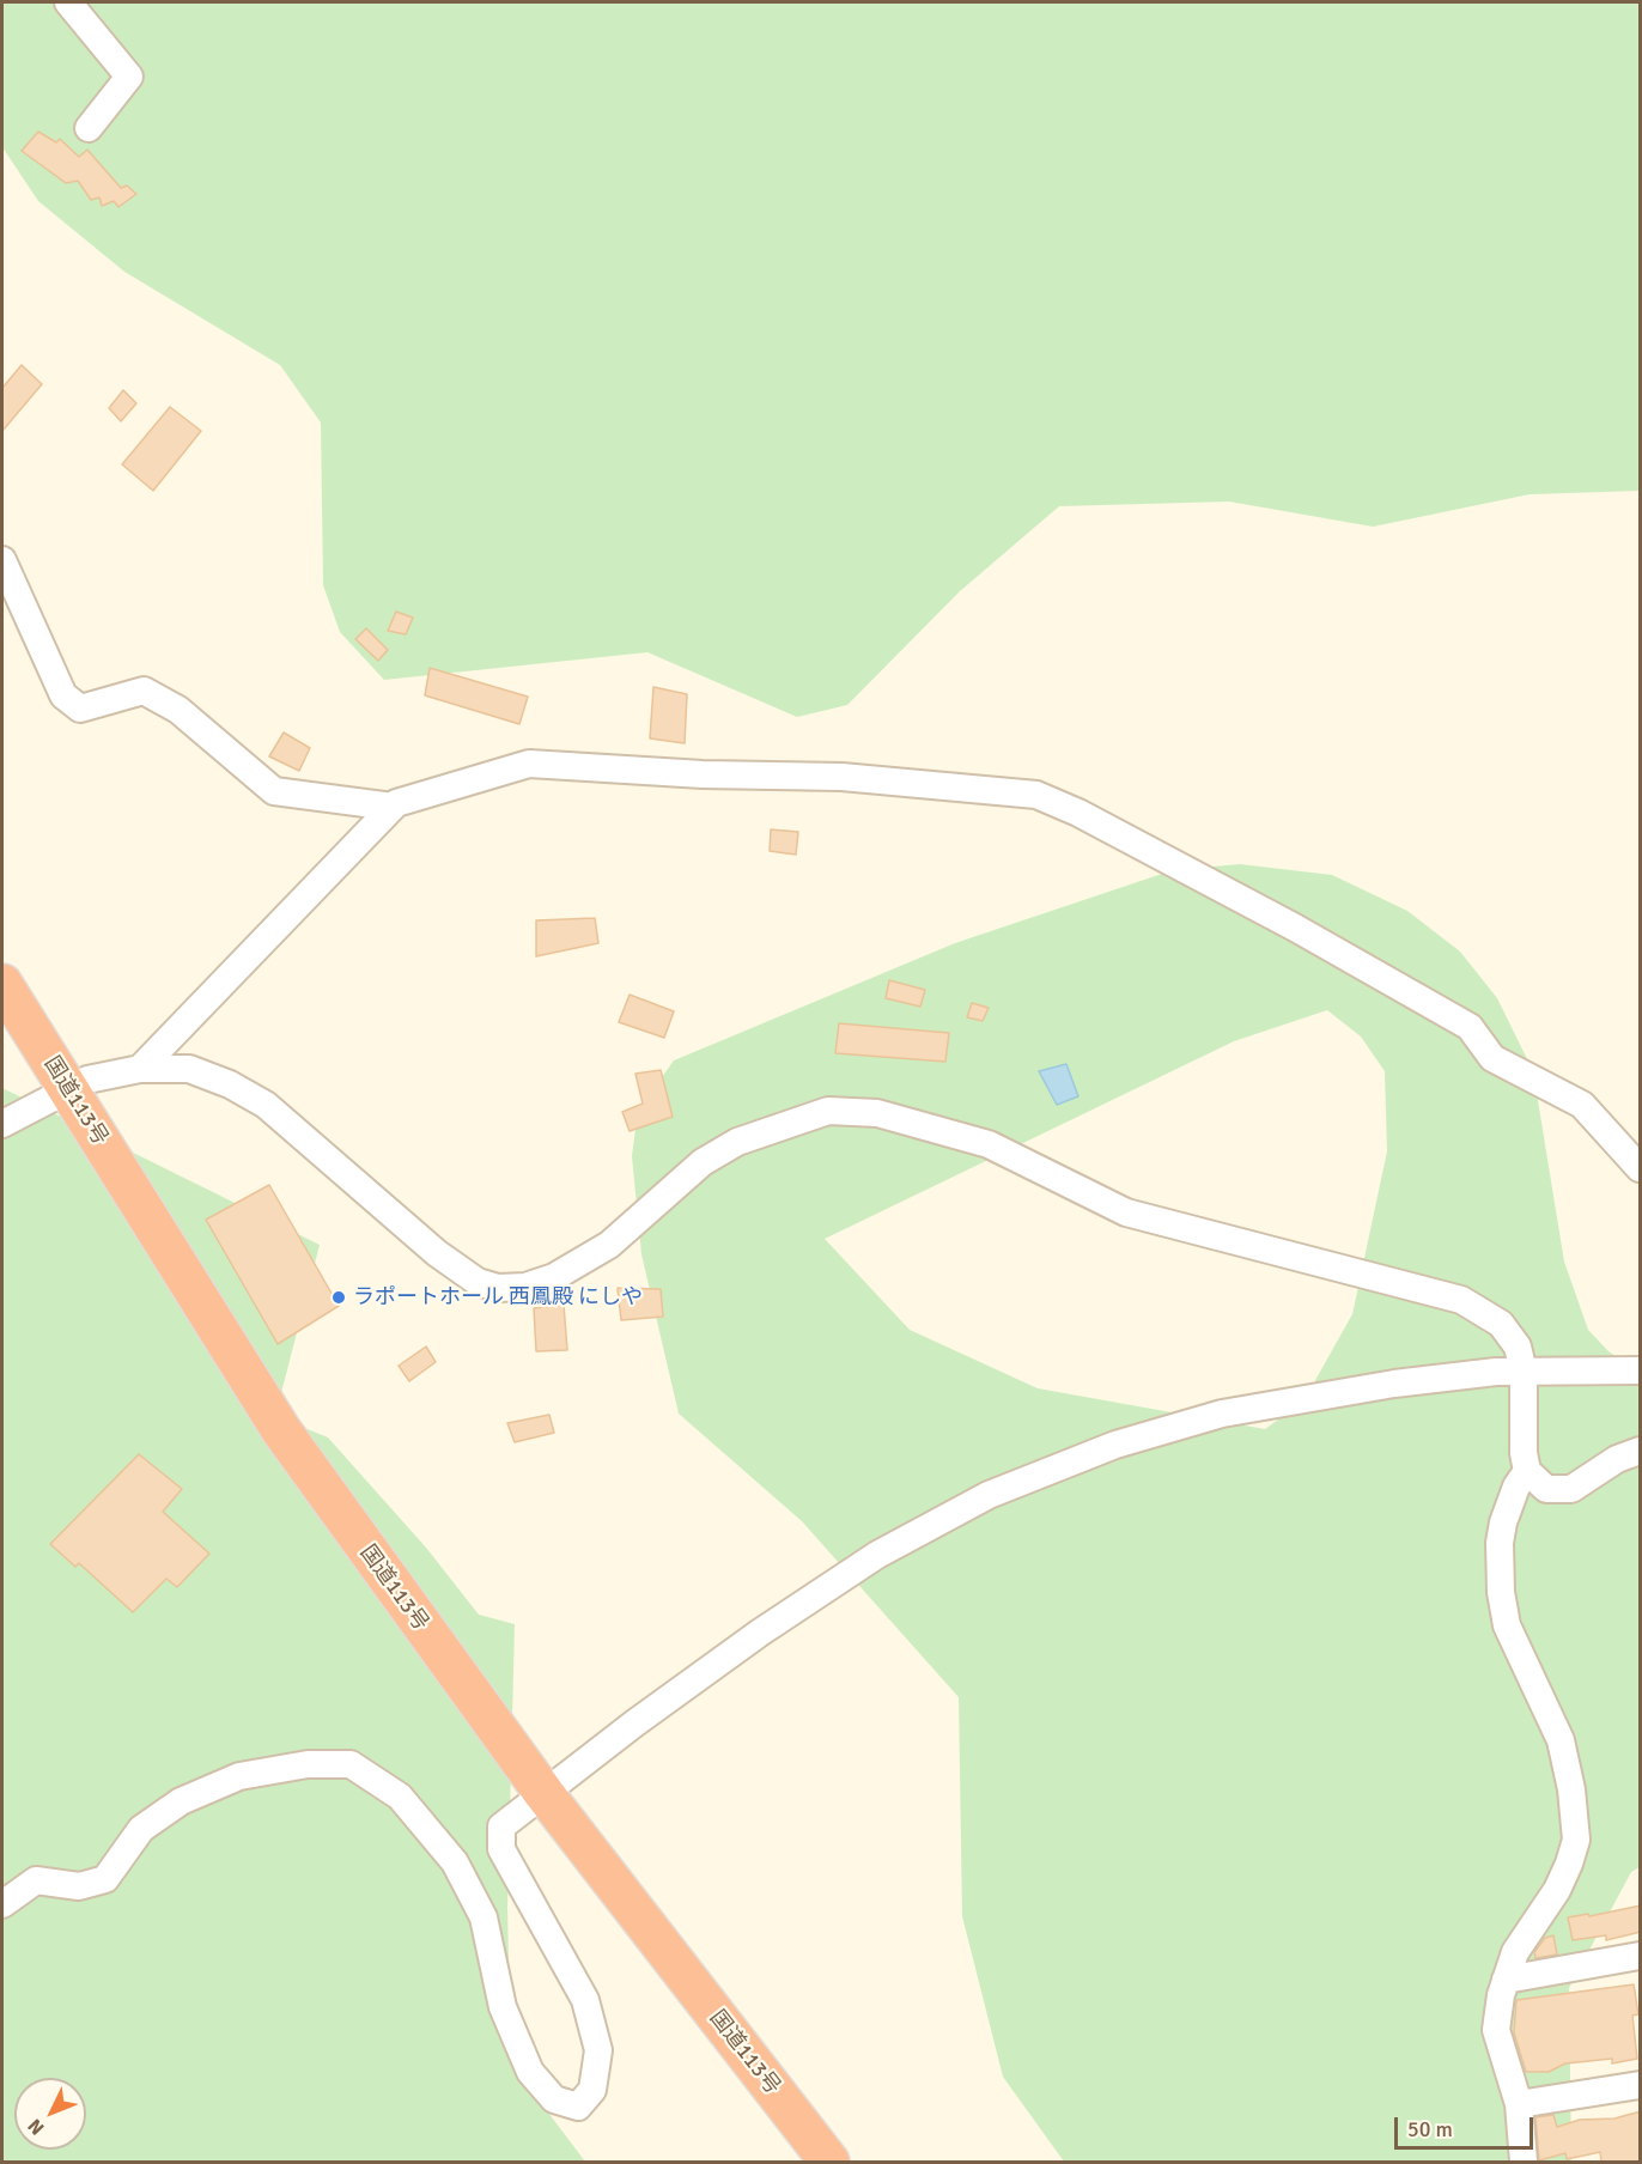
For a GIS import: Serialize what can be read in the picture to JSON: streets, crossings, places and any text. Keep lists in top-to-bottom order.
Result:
{
  "streets": {
    "highway": ["国道113号"]
  },
  "places": ["ラポートホール 西鳳殿 にしや"],
  "scale_bar": "50 m",
  "north": "bottom left"
}
